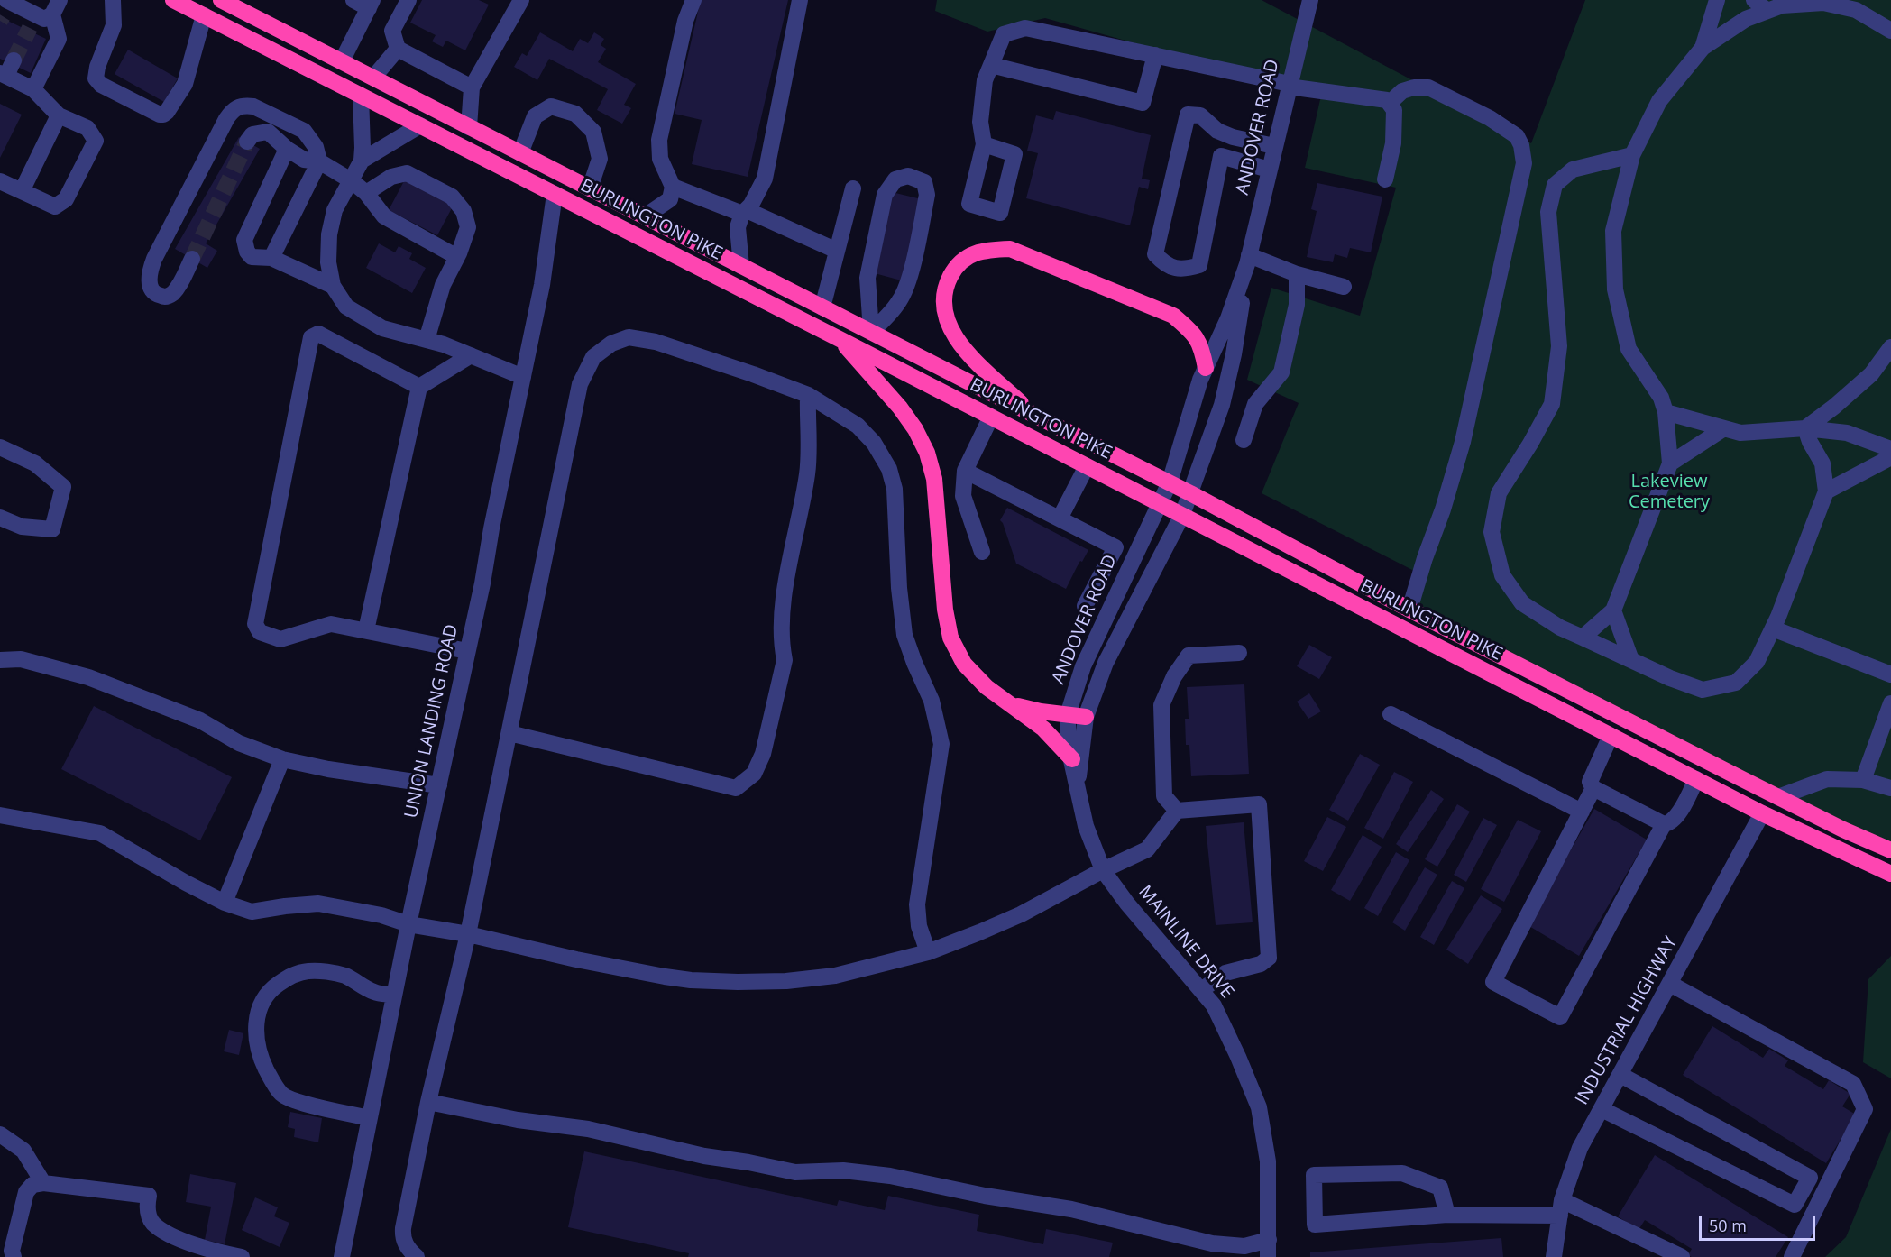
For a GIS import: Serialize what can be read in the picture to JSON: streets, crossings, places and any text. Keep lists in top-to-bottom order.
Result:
{
  "streets": {
    "highway": ["BURLINGTON PIKE"],
    "street": [
      "ANDOVER ROAD",
      "UNION LANDING ROAD",
      "MAINLINE DRIVE",
      "INDUSTRIAL HIGHWAY"
    ]
  },
  "crossings": [
    ["ANDOVER ROAD", "BURLINGTON PIKE"],
    ["ANDOVER ROAD", "MAINLINE DRIVE"],
    ["BURLINGTON PIKE", "UNION LANDING ROAD"],
    ["BURLINGTON PIKE", "INDUSTRIAL HIGHWAY"]
  ],
  "parks": ["Lakeview Cemetery"],
  "scale_bar": "50 m"
}
